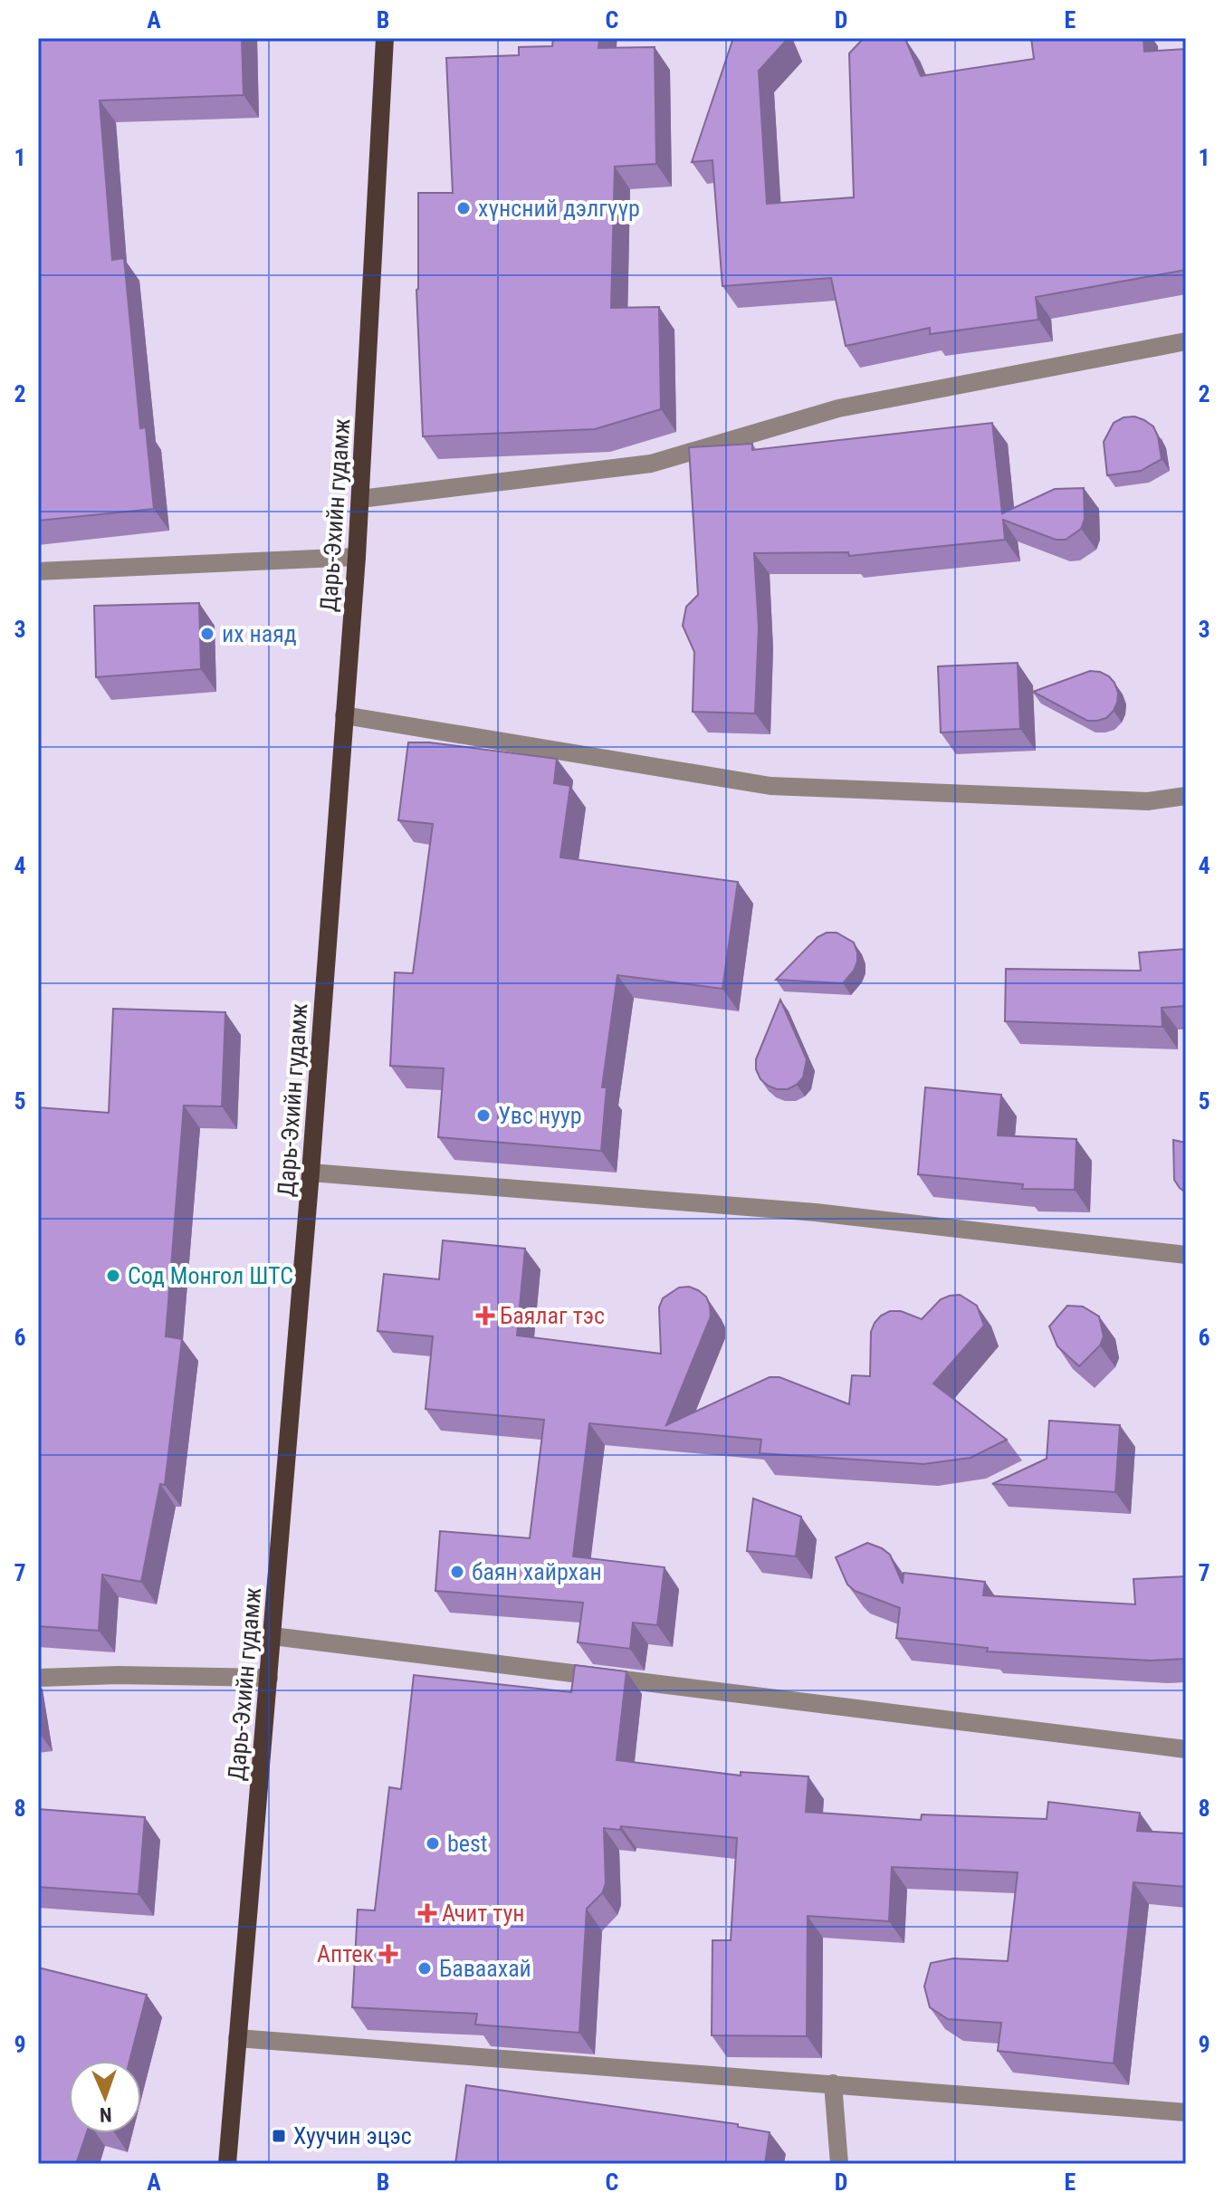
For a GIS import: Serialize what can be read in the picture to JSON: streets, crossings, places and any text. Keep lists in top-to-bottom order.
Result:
{
  "streets": {
    "main road": ["Дарь-Эхийн гудамж"]
  },
  "places": {
    "other": [
      "хүнсний дэлгүүр",
      "их наяд",
      "Увс нуур",
      "Сод Монгол ШТС",
      "баян хайрхан",
      "best",
      "Баваахай"
    ],
    "health": ["Баялаг тэс", "Ачит тун", "Аптек"],
    "transit": ["Хуучин эцэс"]
  },
  "north": "bottom",
  "grid": {
    "columns": [
      "A",
      "B",
      "C",
      "D",
      "E"
    ],
    "rows": [
      "1",
      "2",
      "3",
      "4",
      "5",
      "6",
      "7",
      "8",
      "9"
    ]
  }
}
